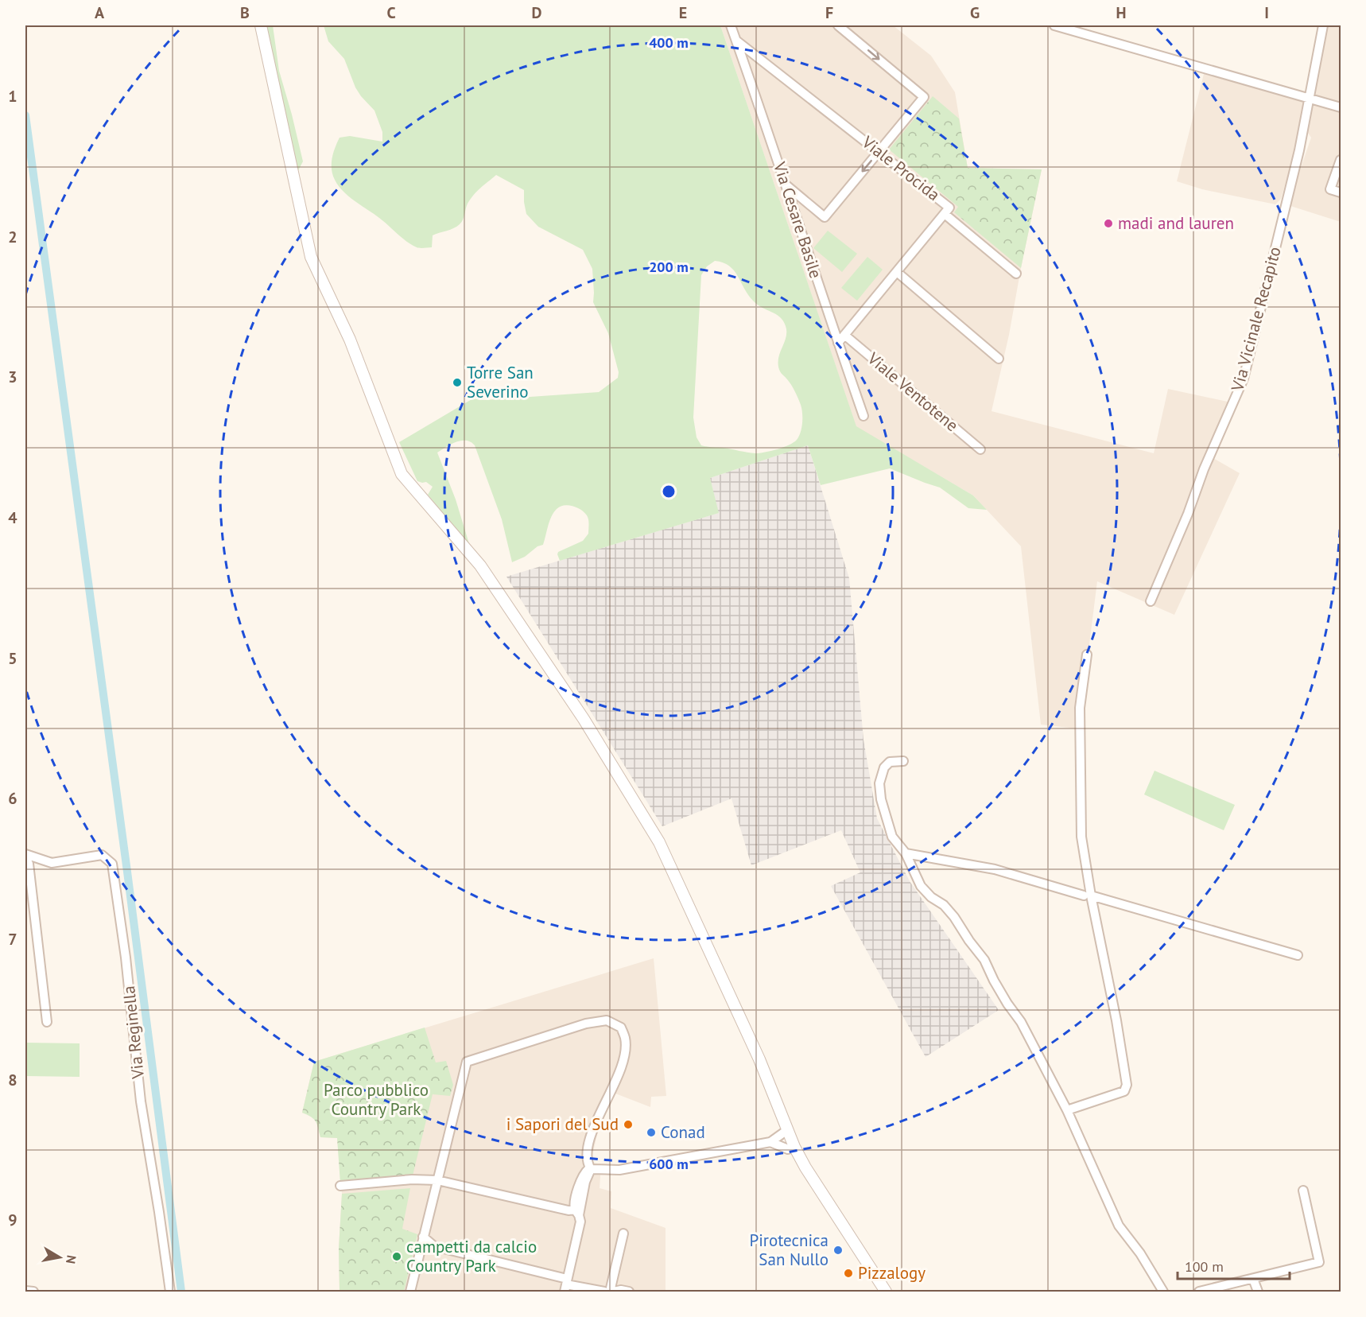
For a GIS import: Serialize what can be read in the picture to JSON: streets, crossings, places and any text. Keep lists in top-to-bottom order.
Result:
{
  "streets": {
    "street": [
      "Viale Procida",
      "Via Cesare Basile",
      "Via Vicinale Recapito",
      "Viale Ventotene",
      "Via Reginella"
    ]
  },
  "crossings": [
    ["Viale Procida", "Via Cesare Basile"],
    ["Viale Procida", "Viale Ventotene"]
  ],
  "parks": ["Parco pubblico Country Park"],
  "places": [
    "madi and lauren",
    "Torre San Severino",
    "i Sapori del Sud",
    "Conad",
    "Pirotecnica San Nullo",
    "campetti da calcio Country Park",
    "Pizzalogy"
  ],
  "scale_bar": "100 m",
  "north": "right",
  "grid": {
    "columns": [
      "A",
      "B",
      "C",
      "D",
      "E",
      "F",
      "G",
      "H",
      "I"
    ],
    "rows": [
      "1",
      "2",
      "3",
      "4",
      "5",
      "6",
      "7",
      "8",
      "9"
    ]
  },
  "rings": ["400 m", "200 m", "600 m"]
}
